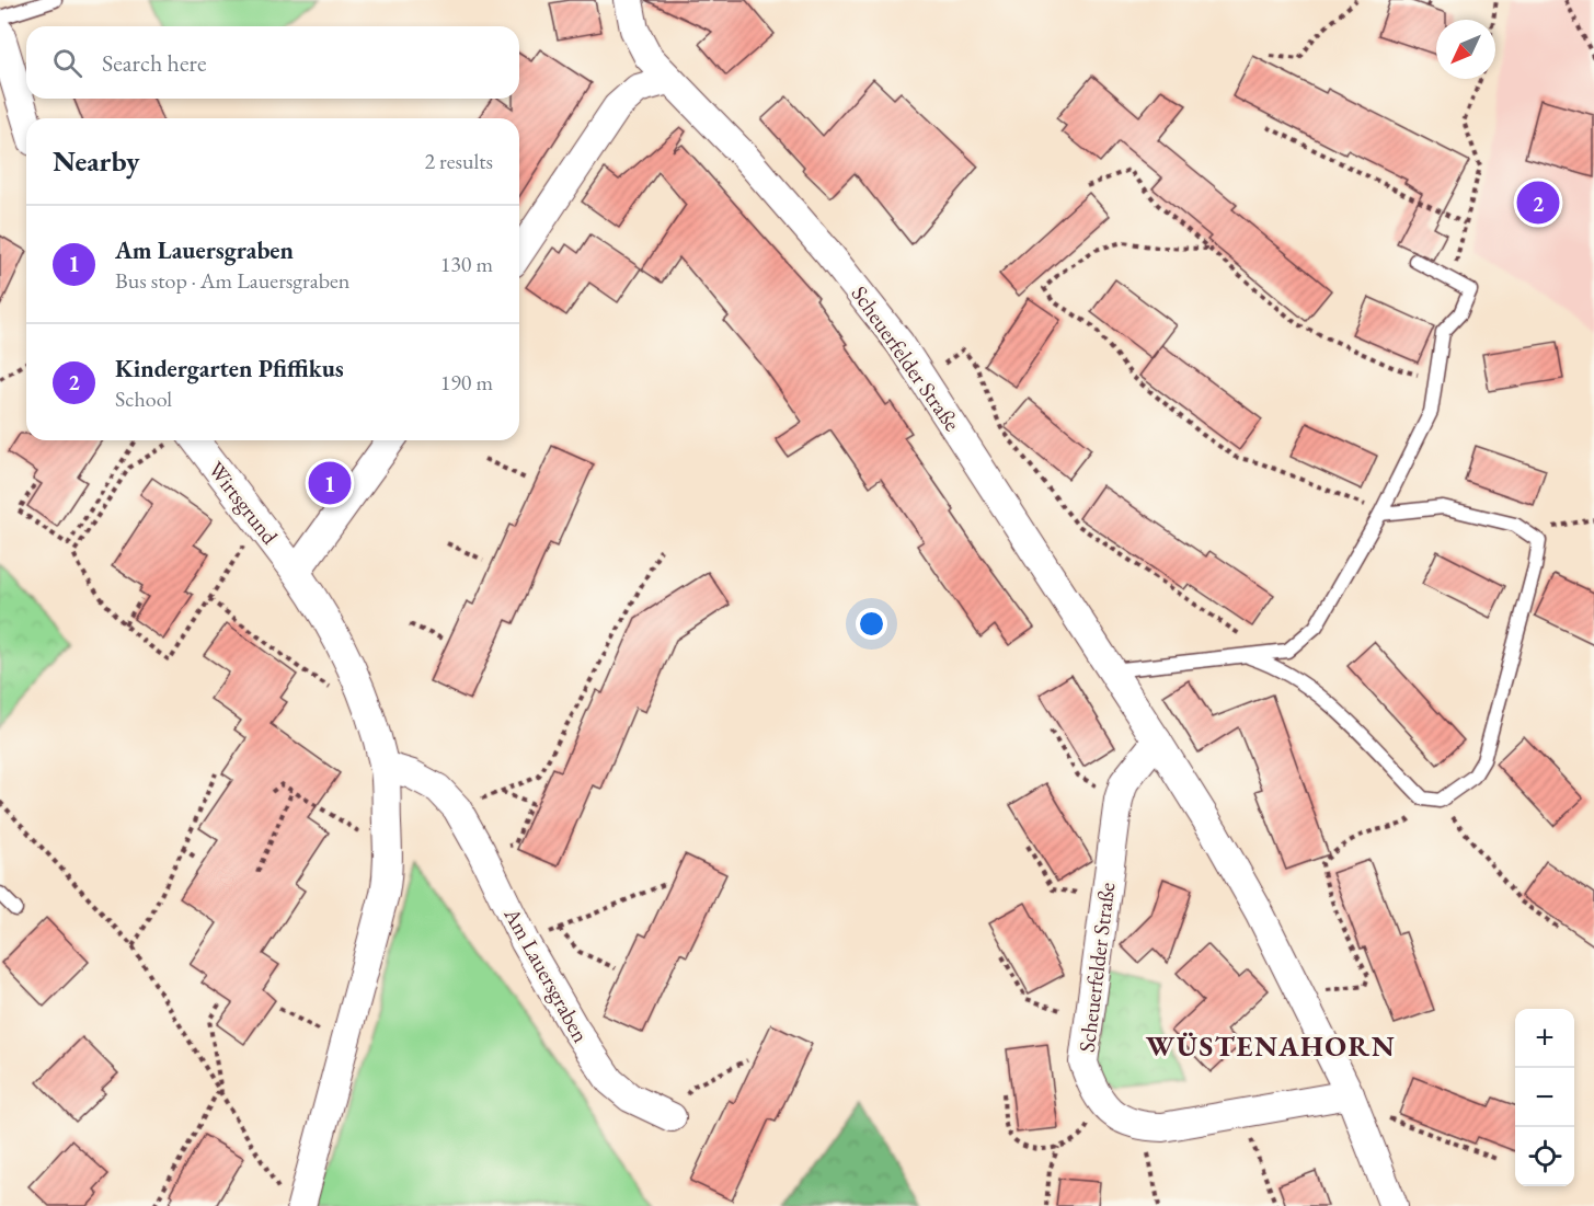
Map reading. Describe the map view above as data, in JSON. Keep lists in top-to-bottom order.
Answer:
{
  "streets": {
    "street": ["Scheuerfelder Straße", "Wirtsgrund", "Am Lauersgraben"]
  },
  "districts": ["WÜSTENAHORN"],
  "north": "bottom left",
  "page": {
    "search": "Search here",
    "heading": ["Nearby", "2 results"],
    "pins": ["2", "1"],
    "list": [
      {
        "mark": "1",
        "name": "Am Lauersgraben",
        "note": "Bus stop · Am Lauersgraben",
        "value": "130 m"
      },
      {
        "mark": "2",
        "name": "Kindergarten Pfiffikus",
        "note": "School",
        "value": "190 m"
      }
    ],
    "map_buttons": ["+", "−"]
  }
}
